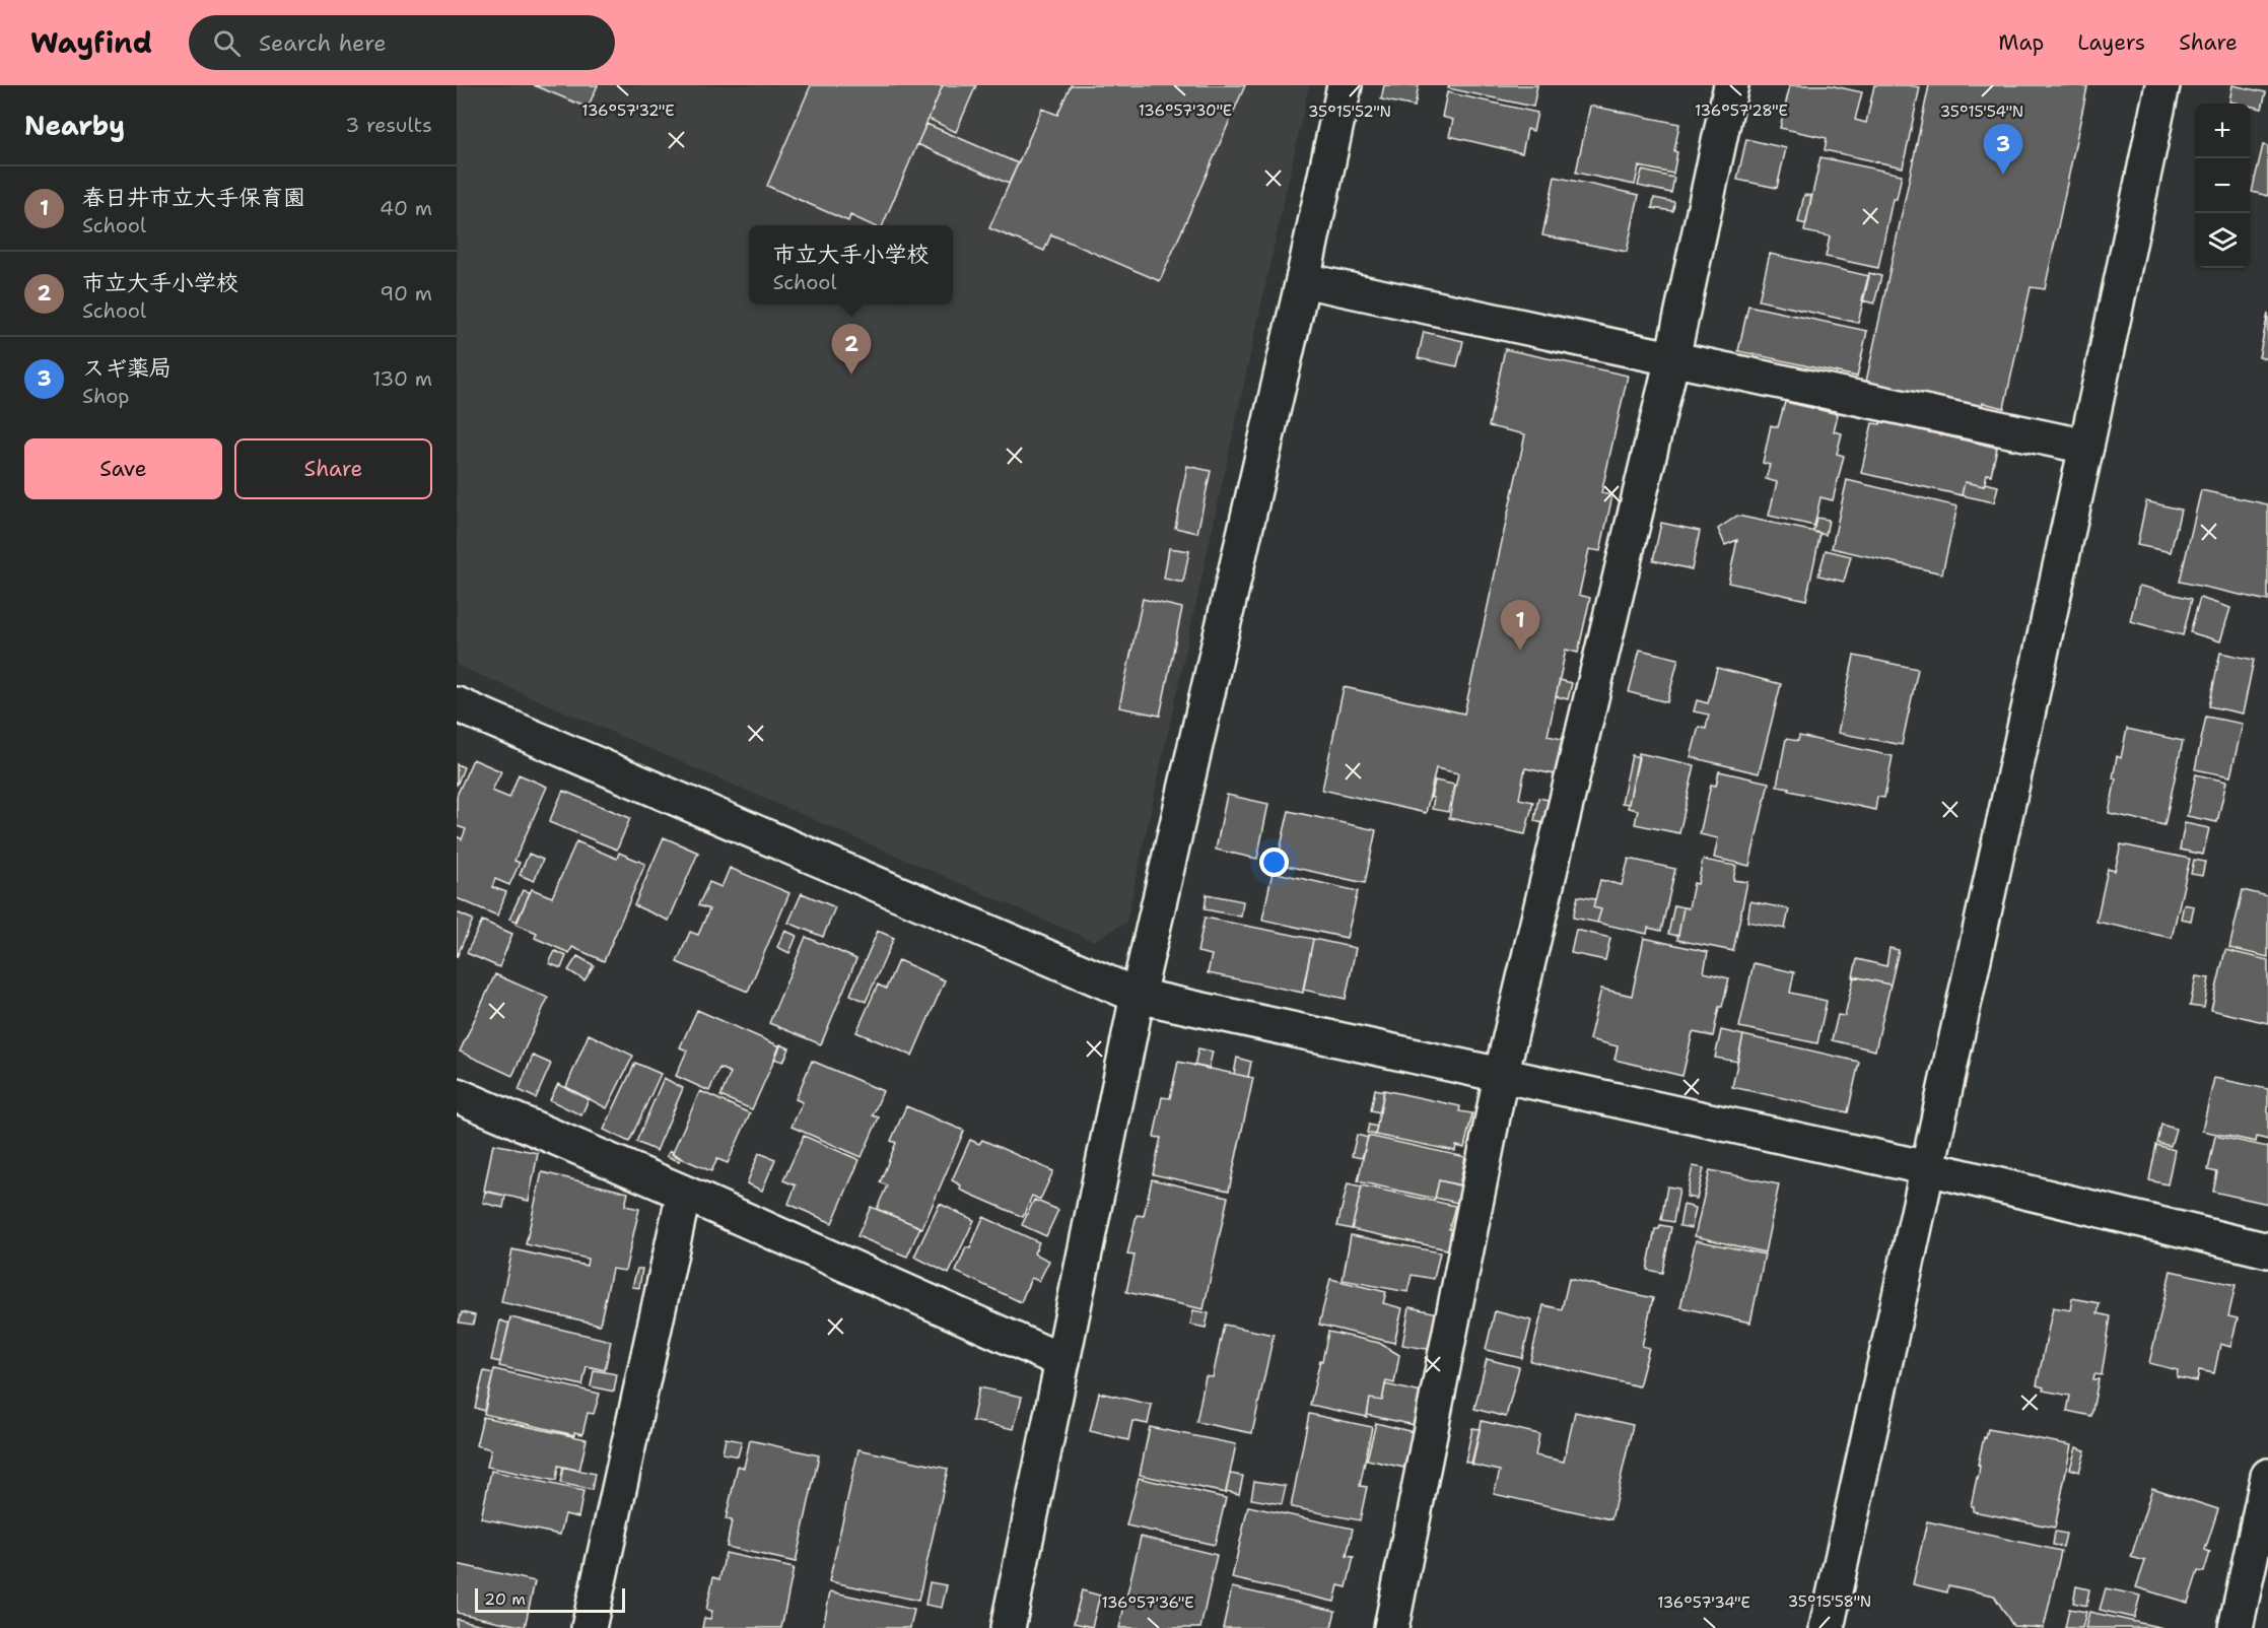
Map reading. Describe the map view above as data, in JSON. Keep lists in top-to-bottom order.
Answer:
{
  "scale_bar": "20 m",
  "page": {
    "header": "Wayfind",
    "search": "Search here",
    "nav": ["Map", "Layers", "Share"],
    "heading": ["Nearby", "3 results"],
    "map_buttons": ["+", "−"],
    "pins": ["3", "2", "1"],
    "list": [
      {
        "mark": "1",
        "name": "春日井市立大手保育園",
        "note": "School",
        "value": "40 m"
      },
      {
        "mark": "2",
        "name": "市立大手小学校",
        "note": "School",
        "value": "90 m"
      },
      {
        "mark": "3",
        "name": "スギ薬局",
        "note": "Shop",
        "value": "130 m"
      }
    ],
    "popup": ["市立大手小学校", "School"],
    "buttons": ["Save", "Share"],
    "scale": "20 m"
  },
  "coordinates": [
    "136°57'32\"E",
    "136°57'30\"E",
    "136°57'28\"E",
    "35°15'52\"N",
    "35°15'54\"N",
    "35°15'58\"N",
    "136°57'36\"E",
    "136°57'34\"E"
  ]
}
